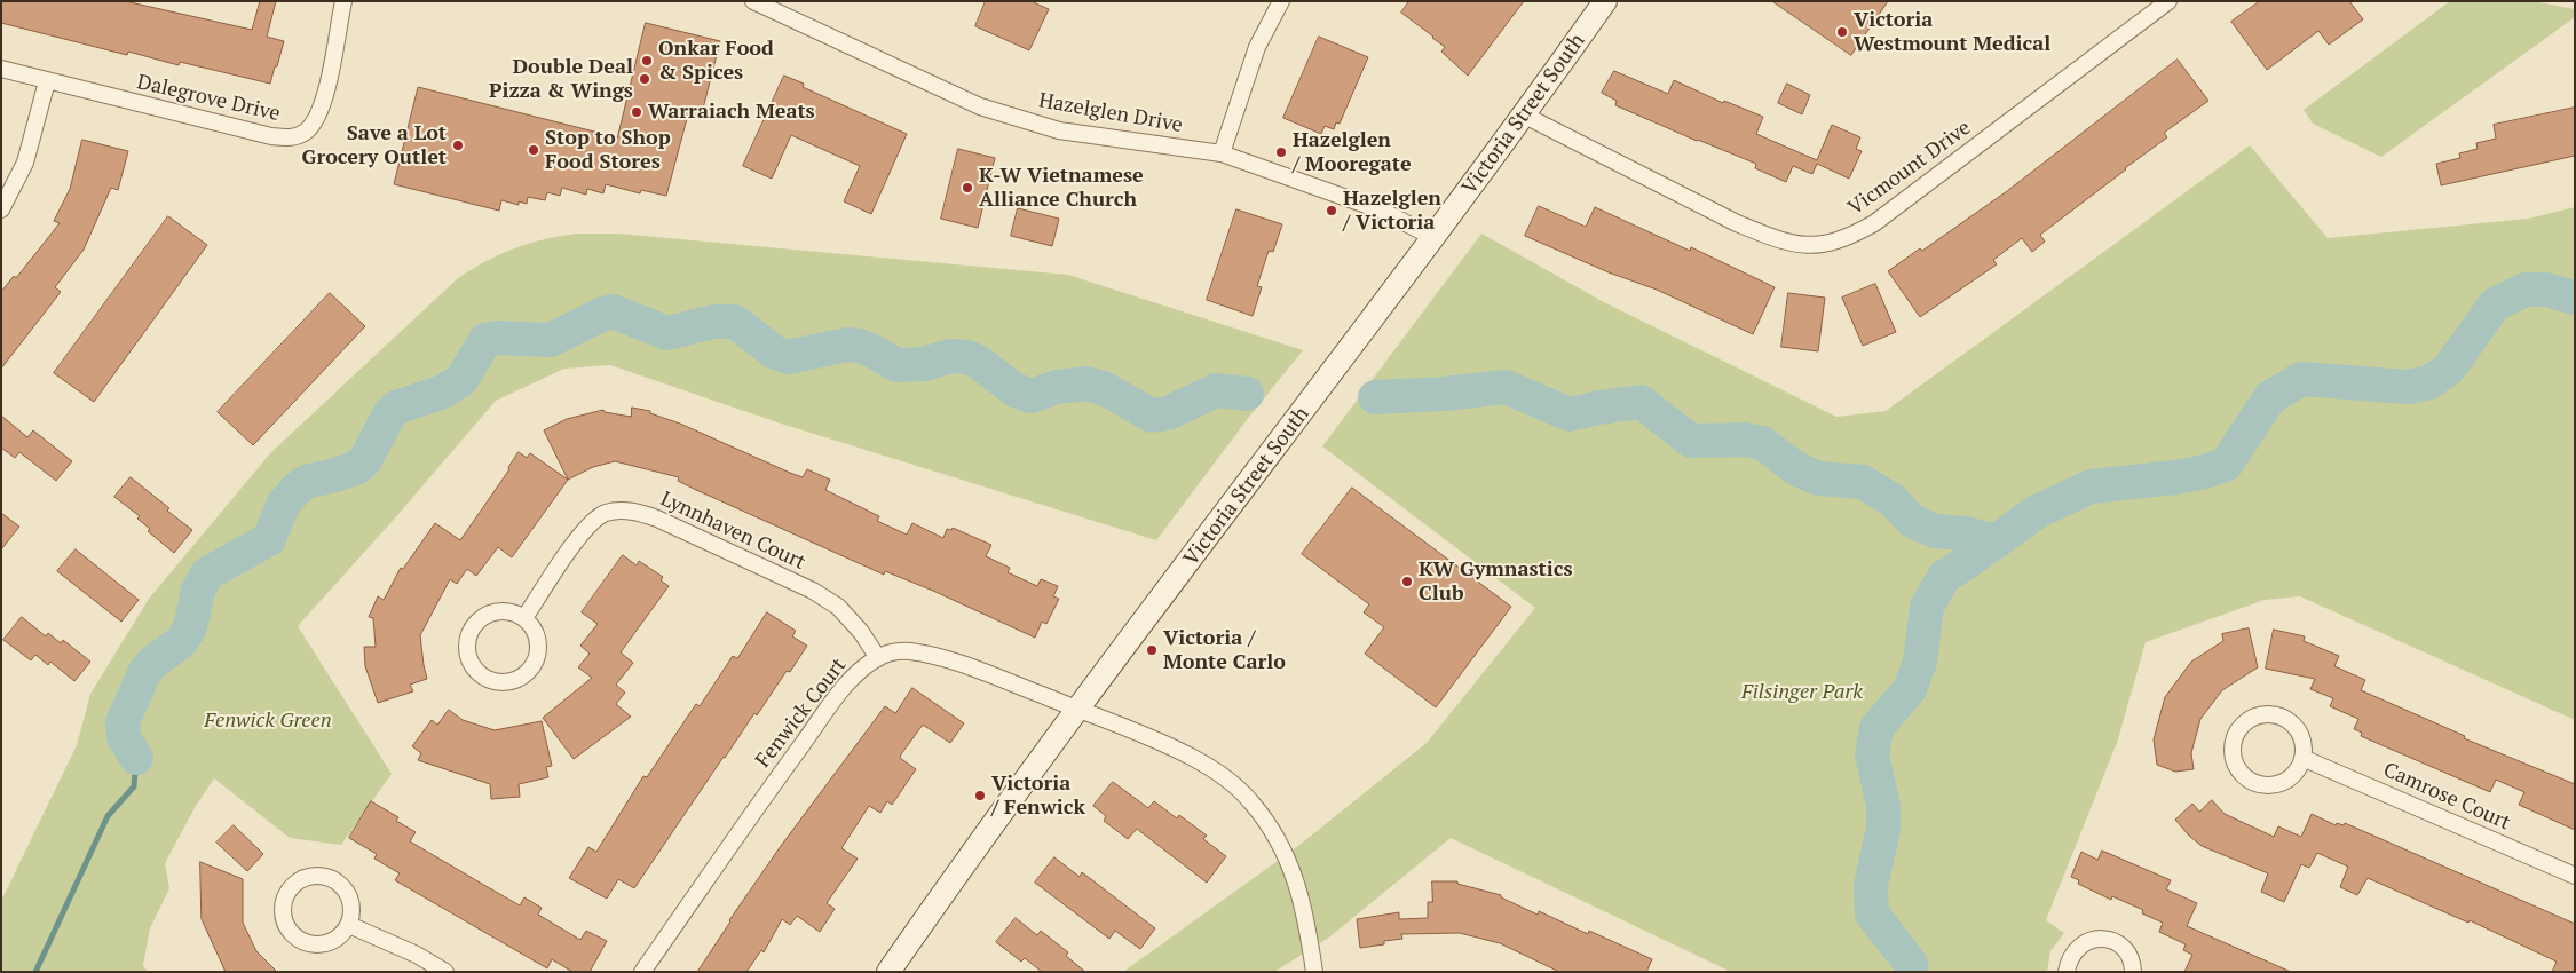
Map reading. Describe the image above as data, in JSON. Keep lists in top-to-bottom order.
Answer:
{
  "streets": {
    "main road": ["Victoria Street South"],
    "street": [
      "Dalegrove Drive",
      "Hazelglen Drive",
      "Vicmount Drive",
      "Lynnhaven Court",
      "Fenwick Court",
      "Camrose Court"
    ]
  },
  "crossings": [
    ["Hazelglen Drive", "Victoria Street South"],
    ["Victoria Street South", "Vicmount Drive"],
    ["Victoria Street South", "Fenwick Court"],
    ["Lynnhaven Court", "Fenwick Court"]
  ],
  "parks": ["Filsinger Park", "Fenwick Green"],
  "places": [
    "Victoria Westmount Medical",
    "Onkar Food & Spices",
    "Double Deal Pizza & Wings",
    "Warraiach Meats",
    "Save a Lot Grocery Outlet",
    "Stop to Shop Food Stores",
    "Hazelglen / Mooregate",
    "K-W Vietnamese Alliance Church",
    "Hazelglen / Victoria",
    "KW Gymnastics Club",
    "Victoria / Monte Carlo",
    "Victoria / Fenwick"
  ]
}
